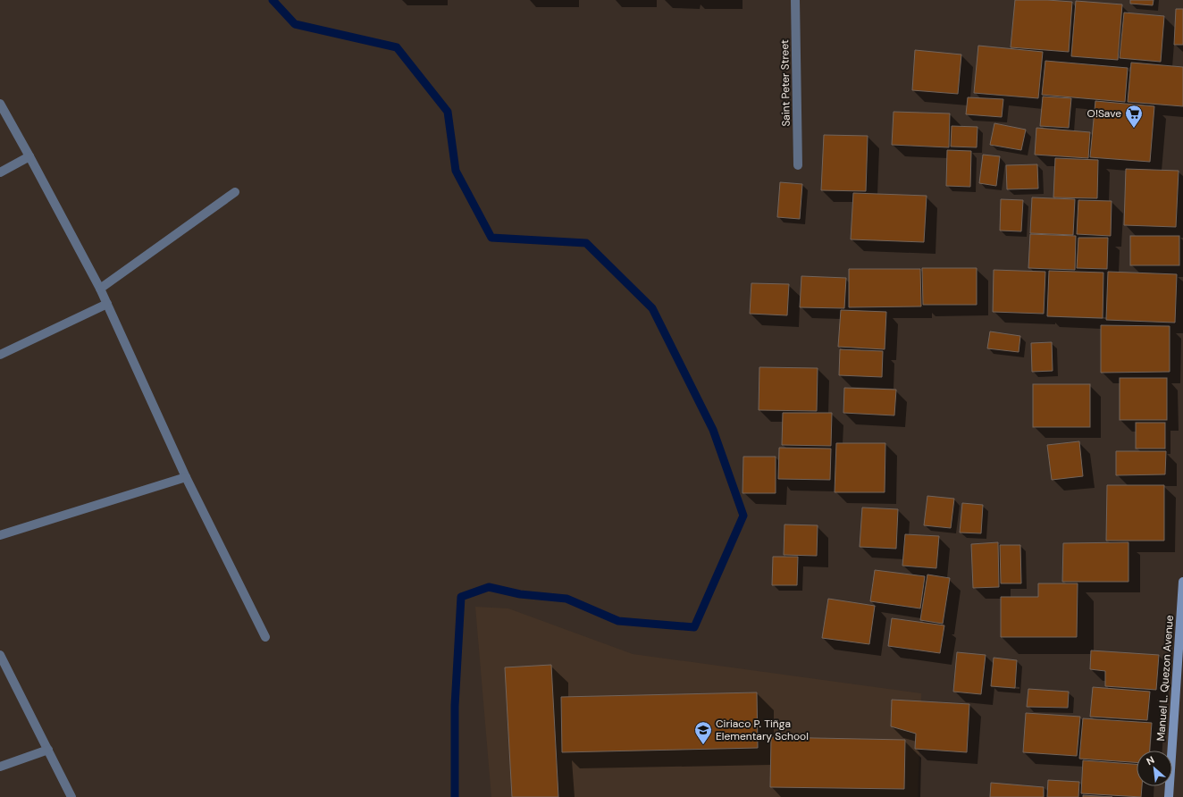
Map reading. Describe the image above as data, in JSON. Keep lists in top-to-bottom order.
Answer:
{
  "streets": {
    "main road": ["Manuel L. Quezon Avenue"],
    "street": ["Saint Peter Street"]
  },
  "places": {
    "supermarket": ["O!Save"],
    "school or university": ["Ciriaco P. Tiñga Elementary School"]
  },
  "north": "top left"
}
